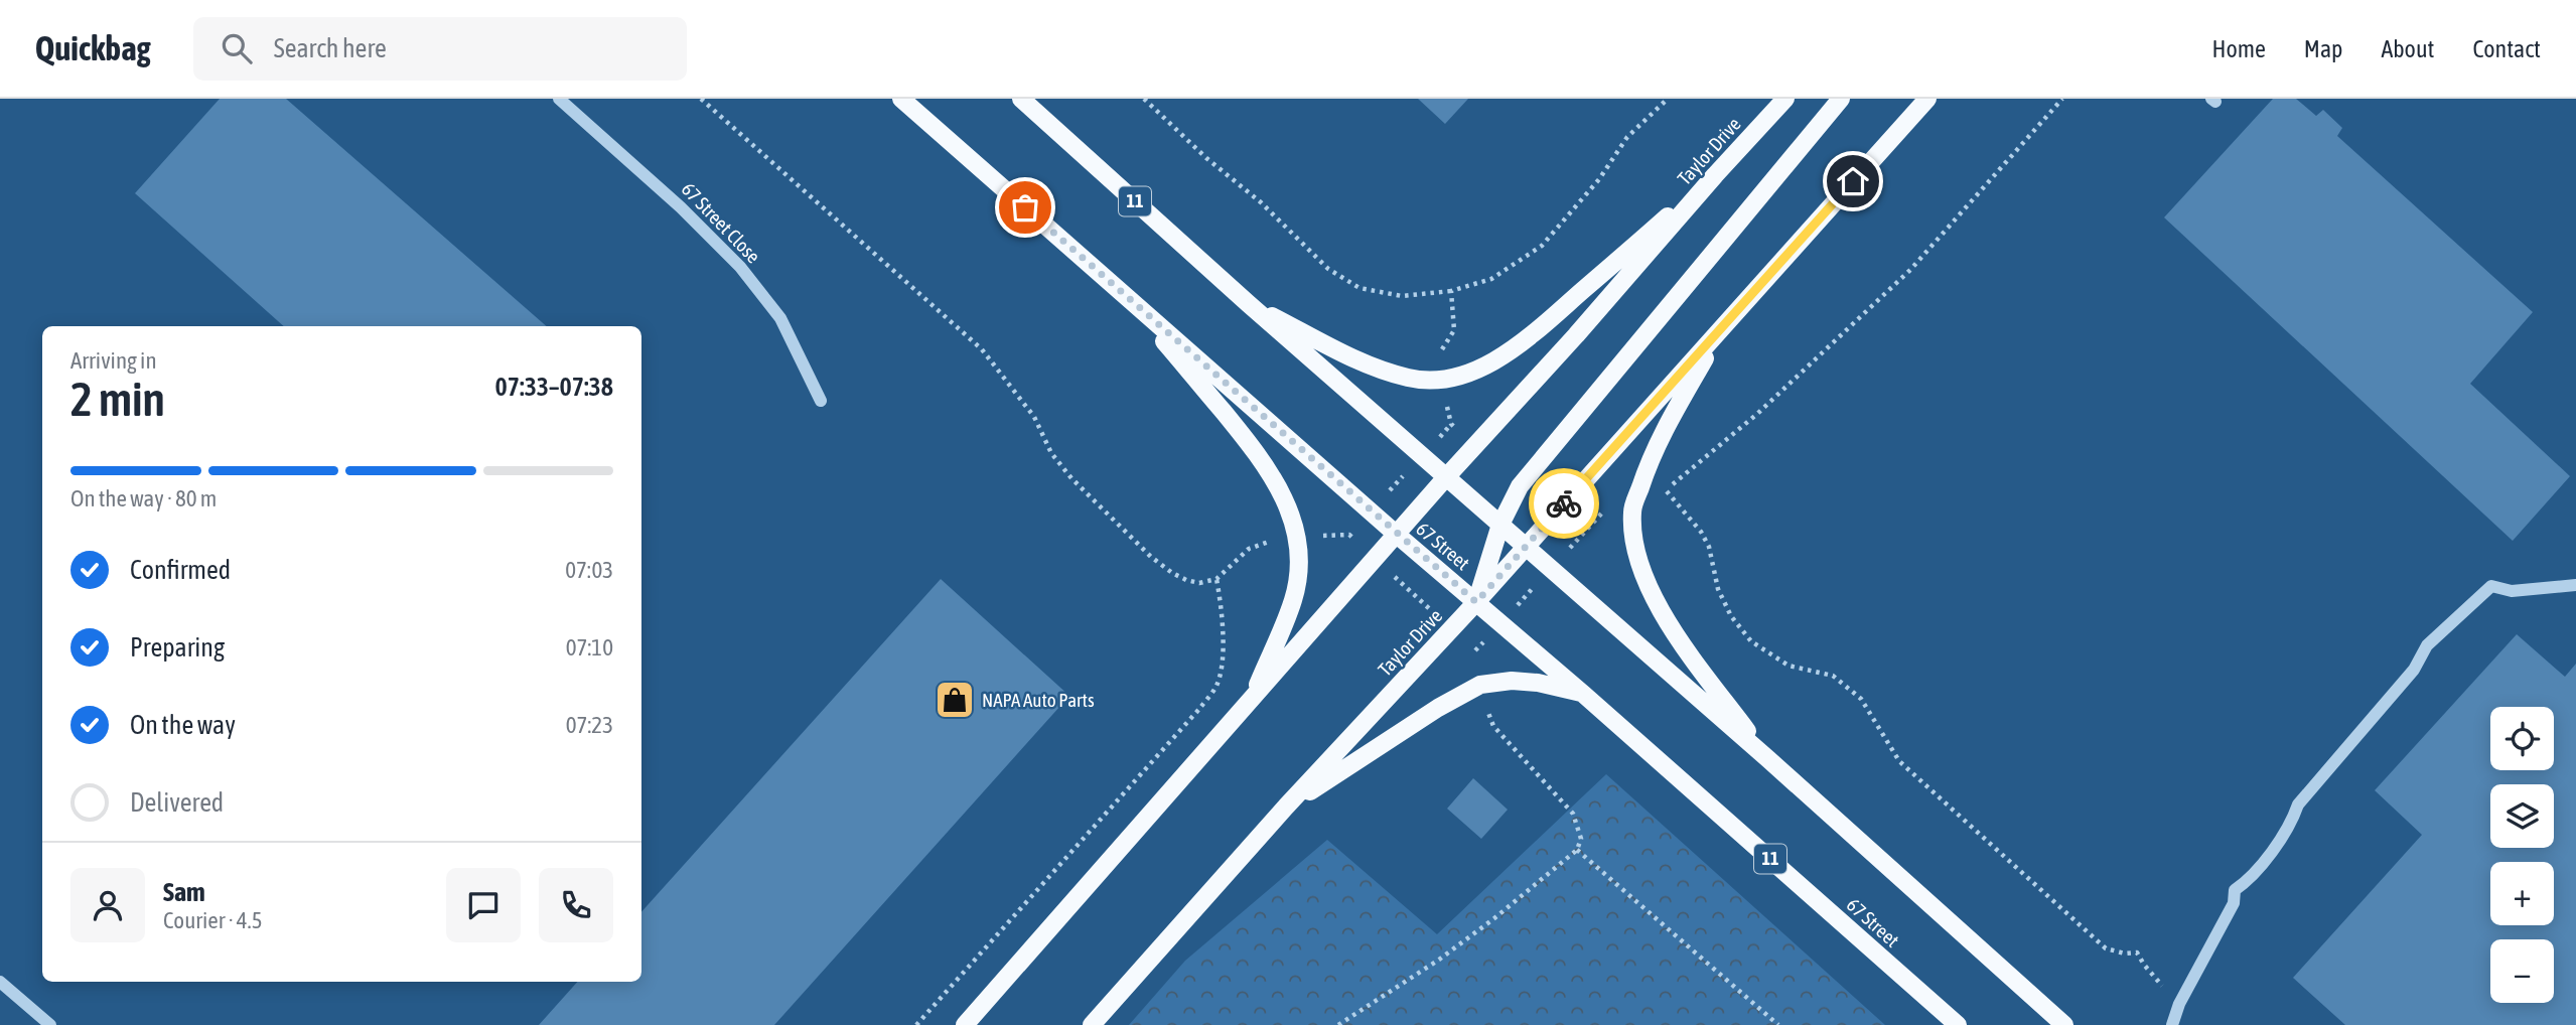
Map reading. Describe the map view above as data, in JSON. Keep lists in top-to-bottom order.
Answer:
{
  "streets": {
    "main road": ["Taylor Drive", "11", "67 Street"],
    "street": ["67 Street Close"]
  },
  "crossings": [
    ["Taylor Drive", "11"],
    ["Taylor Drive", "67 Street"]
  ],
  "places": {
    "shop": ["NAPA Auto Parts"]
  },
  "page": {
    "header": "Quickbag",
    "search": "Search here",
    "nav": [
      "Home",
      "Map",
      "About",
      "Contact"
    ],
    "heading": ["2 min", "Arriving in", "07:33–07:38"],
    "panel": ["Sam", "Courier · 4.5"],
    "bar": "On the way · 80 m",
    "list": [
      ["Confirmed", "07:03"],
      ["Preparing", "07:10"],
      ["On the way", "07:23"],
      "Delivered"
    ],
    "map_buttons": ["+", "−"]
  }
}
